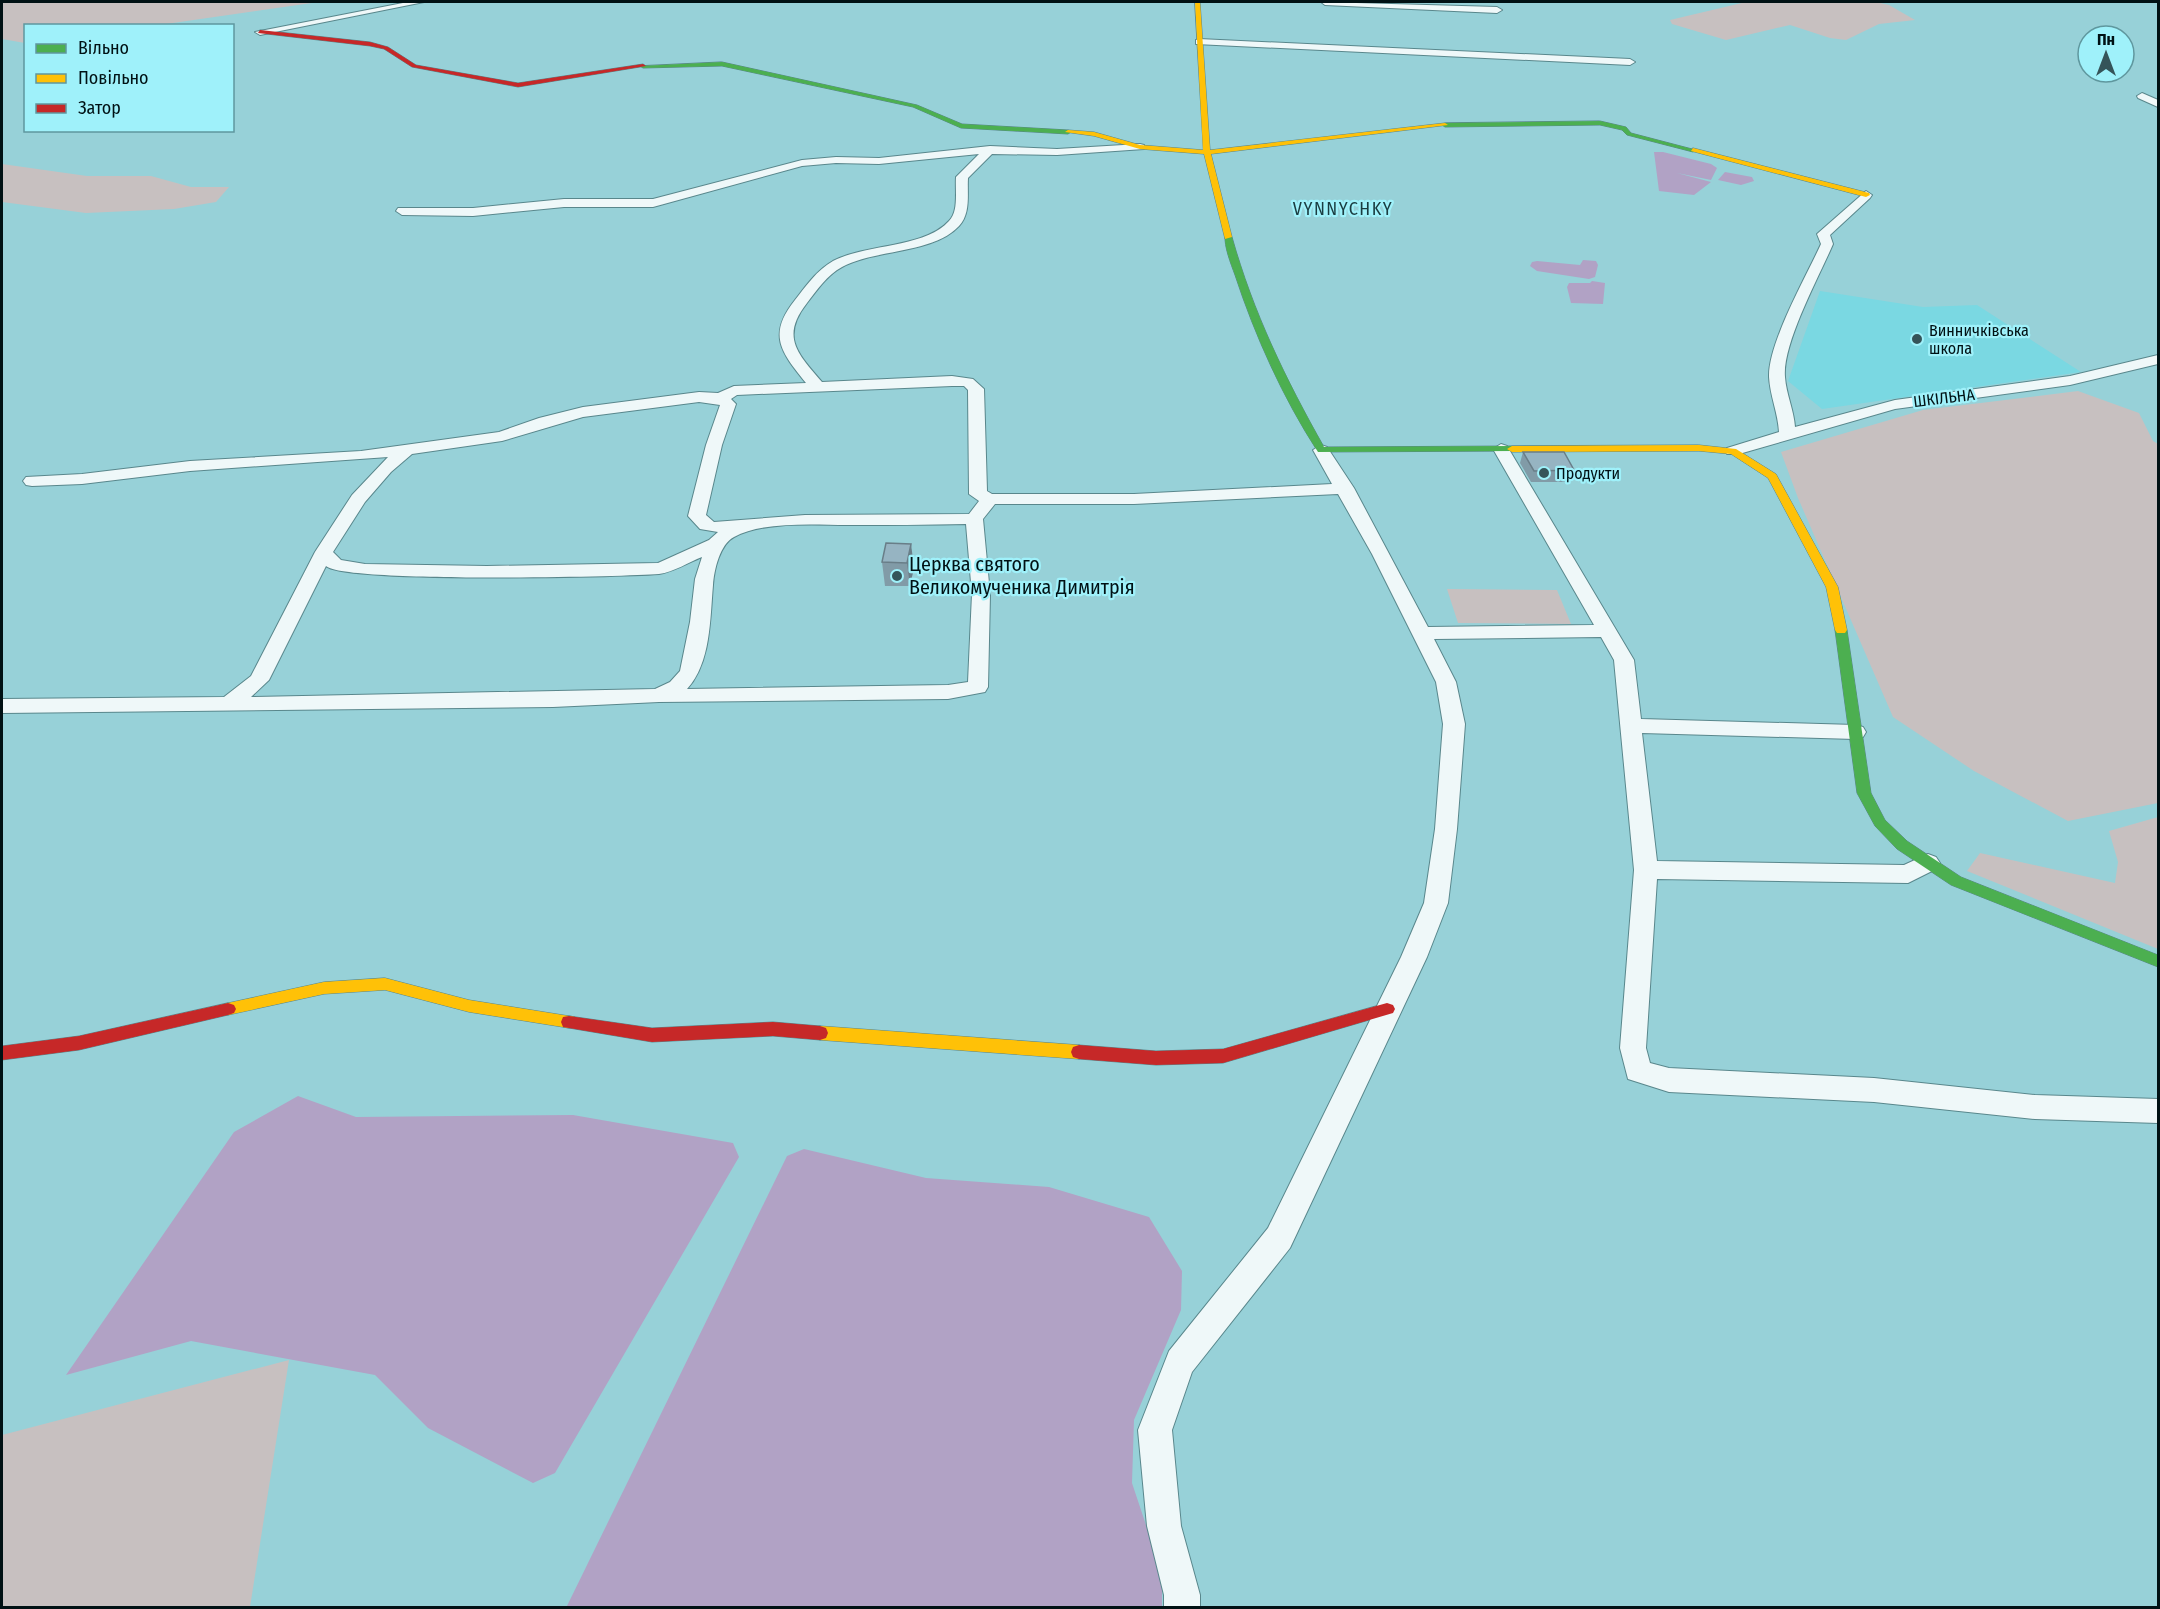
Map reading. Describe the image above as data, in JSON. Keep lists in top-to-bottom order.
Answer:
{
  "streets": {
    "street": ["ШКІЛЬНА"]
  },
  "districts": ["VYNNYCHKY"],
  "places": ["Винничківська школа", "Продукти", "Церква святого Великомученика Димитрія"],
  "legend": ["Вільно", "Повільно", "Затор"],
  "north": "top"
}
